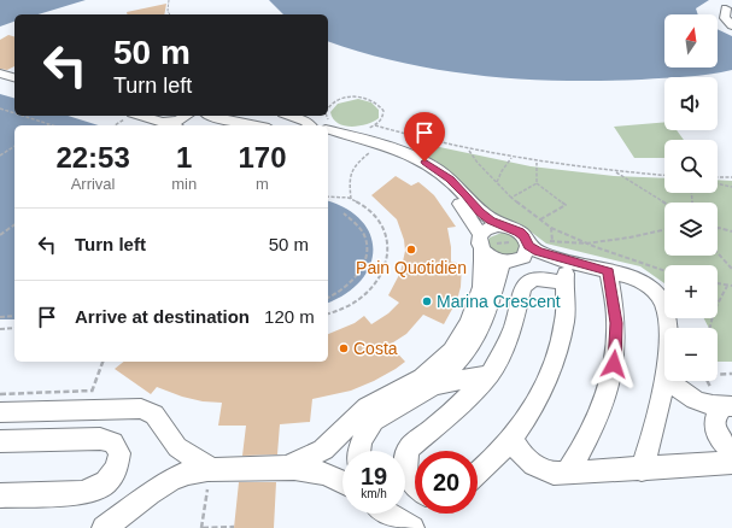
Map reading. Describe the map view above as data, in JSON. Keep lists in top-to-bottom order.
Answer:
{
  "places": ["Pain Quotidien", "Marina Crescent", "Costa"],
  "north": "top",
  "page": {
    "map_buttons": ["+", "−"],
    "turn": ["50 m", "Turn left"],
    "eta": [
      "22:53",
      "Arrival",
      "1",
      "min",
      "170",
      "m"
    ],
    "list": [
      {
        "name": "Turn left",
        "value": "50 m"
      },
      {
        "name": "Arrive at destination",
        "value": "120 m"
      }
    ],
    "speed": "19 km/h",
    "limit": "20"
  }
}
